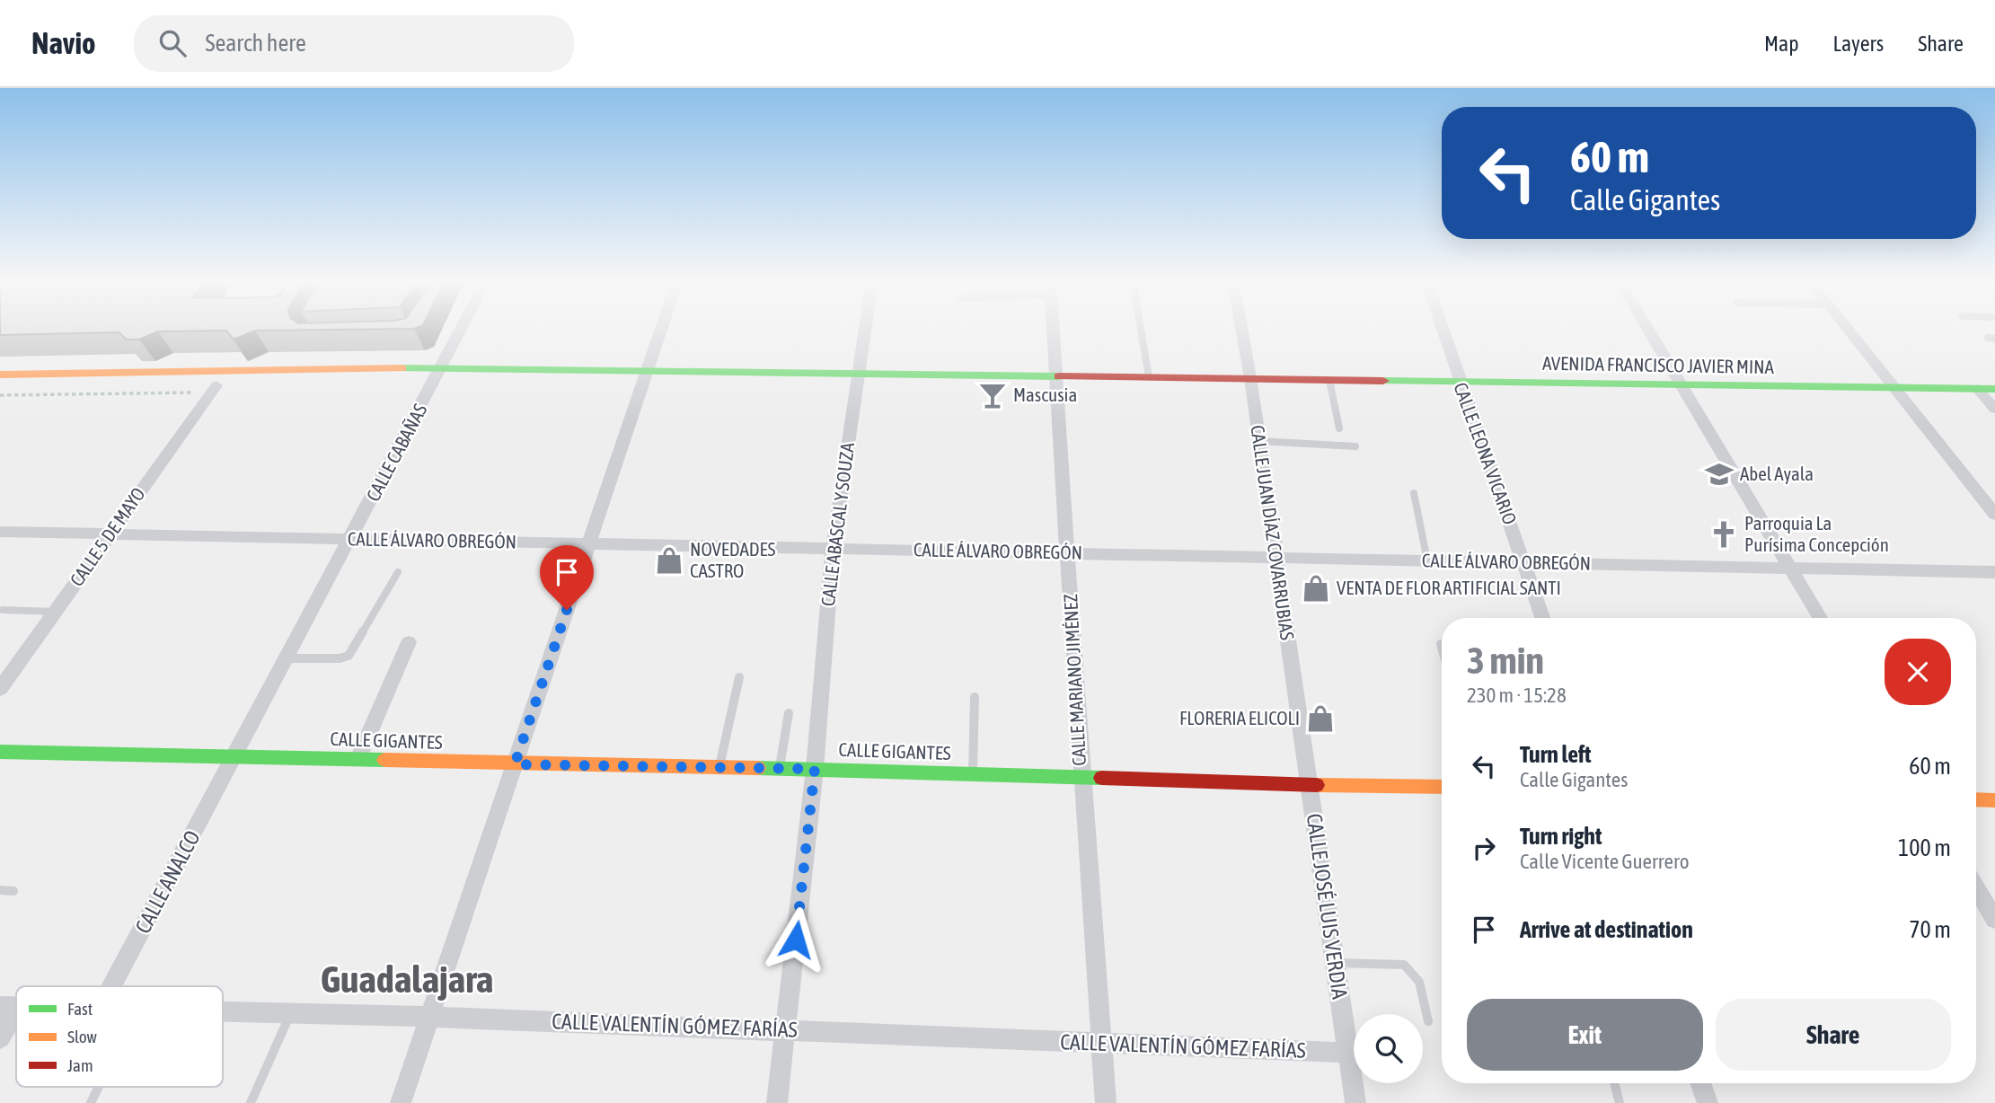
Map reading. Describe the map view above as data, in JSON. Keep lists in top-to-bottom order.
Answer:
{
  "streets": {
    "main road": ["AVENIDA FRANCISCO JAVIER MINA", "CALLE GIGANTES"],
    "street": [
      "CALLE CABAÑAS",
      "CALLE LEONA VICARIO",
      "CALLE ABASCAL Y SOUZA",
      "CALLE JUAN DÍAZ COVARRUBIAS",
      "CALLE 5 DE MAYO",
      "CALLE ÁLVARO OBREGÓN",
      "CALLE MARIANO JIMÉNEZ",
      "CALLE ANALCO",
      "CALLE JOSÉ LUIS VERDIA",
      "CALLE VALENTÍN GÓMEZ FARÍAS"
    ]
  },
  "crossings": [
    ["AVENIDA FRANCISCO JAVIER MINA", "CALLE CABAÑAS"],
    ["AVENIDA FRANCISCO JAVIER MINA", "CALLE LEONA VICARIO"],
    ["AVENIDA FRANCISCO JAVIER MINA", "CALLE ABASCAL Y SOUZA"],
    ["AVENIDA FRANCISCO JAVIER MINA", "CALLE JUAN DÍAZ COVARRUBIAS"],
    ["AVENIDA FRANCISCO JAVIER MINA", "CALLE MARIANO JIMÉNEZ"],
    ["CALLE CABAÑAS", "CALLE ÁLVARO OBREGÓN"],
    ["CALLE CABAÑAS", "CALLE GIGANTES"],
    ["CALLE CABAÑAS", "CALLE ANALCO"],
    ["CALLE LEONA VICARIO", "CALLE ÁLVARO OBREGÓN"],
    ["CALLE ABASCAL Y SOUZA", "CALLE ÁLVARO OBREGÓN"],
    ["CALLE ABASCAL Y SOUZA", "CALLE GIGANTES"],
    ["CALLE ABASCAL Y SOUZA", "CALLE VALENTÍN GÓMEZ FARÍAS"],
    ["CALLE JUAN DÍAZ COVARRUBIAS", "CALLE ÁLVARO OBREGÓN"],
    ["CALLE JUAN DÍAZ COVARRUBIAS", "CALLE GIGANTES"],
    ["CALLE JUAN DÍAZ COVARRUBIAS", "CALLE JOSÉ LUIS VERDIA"],
    ["CALLE 5 DE MAYO", "CALLE ÁLVARO OBREGÓN"],
    ["CALLE ÁLVARO OBREGÓN", "CALLE MARIANO JIMÉNEZ"],
    ["CALLE MARIANO JIMÉNEZ", "CALLE GIGANTES"],
    ["CALLE MARIANO JIMÉNEZ", "CALLE VALENTÍN GÓMEZ FARÍAS"],
    ["CALLE GIGANTES", "CALLE ANALCO"],
    ["CALLE GIGANTES", "CALLE JOSÉ LUIS VERDIA"],
    ["CALLE JOSÉ LUIS VERDIA", "CALLE VALENTÍN GÓMEZ FARÍAS"]
  ],
  "districts": ["Guadalajara"],
  "places": {
    "bar": ["Mascusia"],
    "school or university": ["Abel Ayala"],
    "church": ["Parroquia La Purísima Concepción"],
    "shop": ["NOVEDADES CASTRO", "VENTA DE FLOR ARTIFICIAL SANTI", "FLORERIA ELICOLI"]
  },
  "legend": ["Fast", "Slow", "Jam"],
  "page": {
    "header": "Navio",
    "search": "Search here",
    "nav": ["Map", "Layers", "Share"],
    "turn": ["60 m", "Calle Gigantes"],
    "heading": ["3 min", "230 m · 15:28"],
    "list": [
      {
        "name": "Turn left",
        "note": "Calle Gigantes",
        "value": "60 m"
      },
      {
        "name": "Turn right",
        "note": "Calle Vicente Guerrero",
        "value": "100 m"
      },
      {
        "name": "Arrive at destination",
        "value": "70 m"
      }
    ],
    "buttons": ["Exit", "Share"]
  }
}
